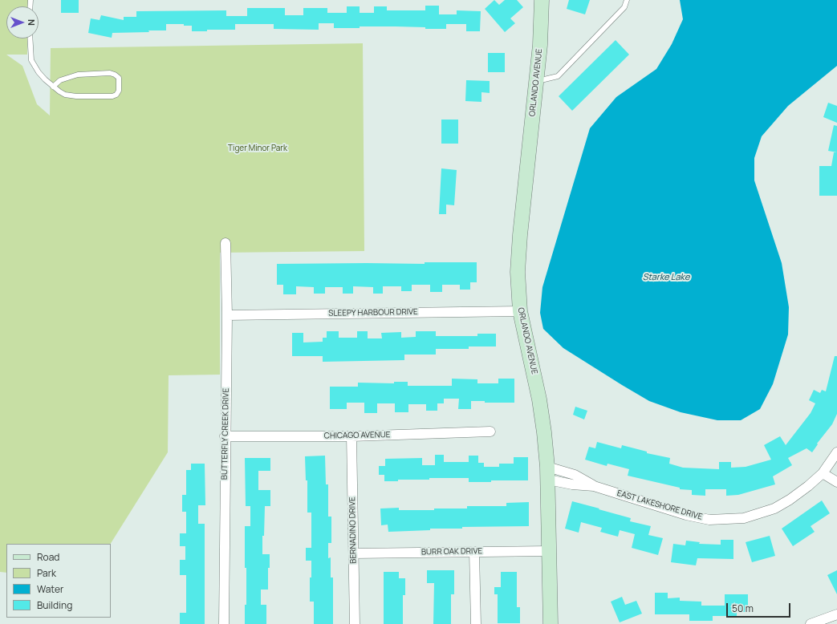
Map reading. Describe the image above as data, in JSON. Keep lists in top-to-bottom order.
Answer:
{
  "streets": {
    "street": [
      "ORLANDO AVENUE",
      "SLEEPY HARBOUR DRIVE",
      "BUTTERFLY CREEK DRIVE",
      "CHICAGO AVENUE",
      "EAST LAKESHORE DRIVE",
      "BERNADINO DRIVE",
      "BURR OAK DRIVE"
    ]
  },
  "crossings": [
    ["ORLANDO AVENUE", "SLEEPY HARBOUR DRIVE"],
    ["ORLANDO AVENUE", "EAST LAKESHORE DRIVE"],
    ["ORLANDO AVENUE", "BURR OAK DRIVE"],
    ["SLEEPY HARBOUR DRIVE", "BUTTERFLY CREEK DRIVE"],
    ["BUTTERFLY CREEK DRIVE", "CHICAGO AVENUE"],
    ["CHICAGO AVENUE", "BERNADINO DRIVE"],
    ["BERNADINO DRIVE", "BURR OAK DRIVE"]
  ],
  "water": ["Starke Lake"],
  "parks": ["Tiger Minor Park"],
  "legend": [
    "Road",
    "Park",
    "Water",
    "Building"
  ],
  "scale_bar": "50 m",
  "north": "right"
}
